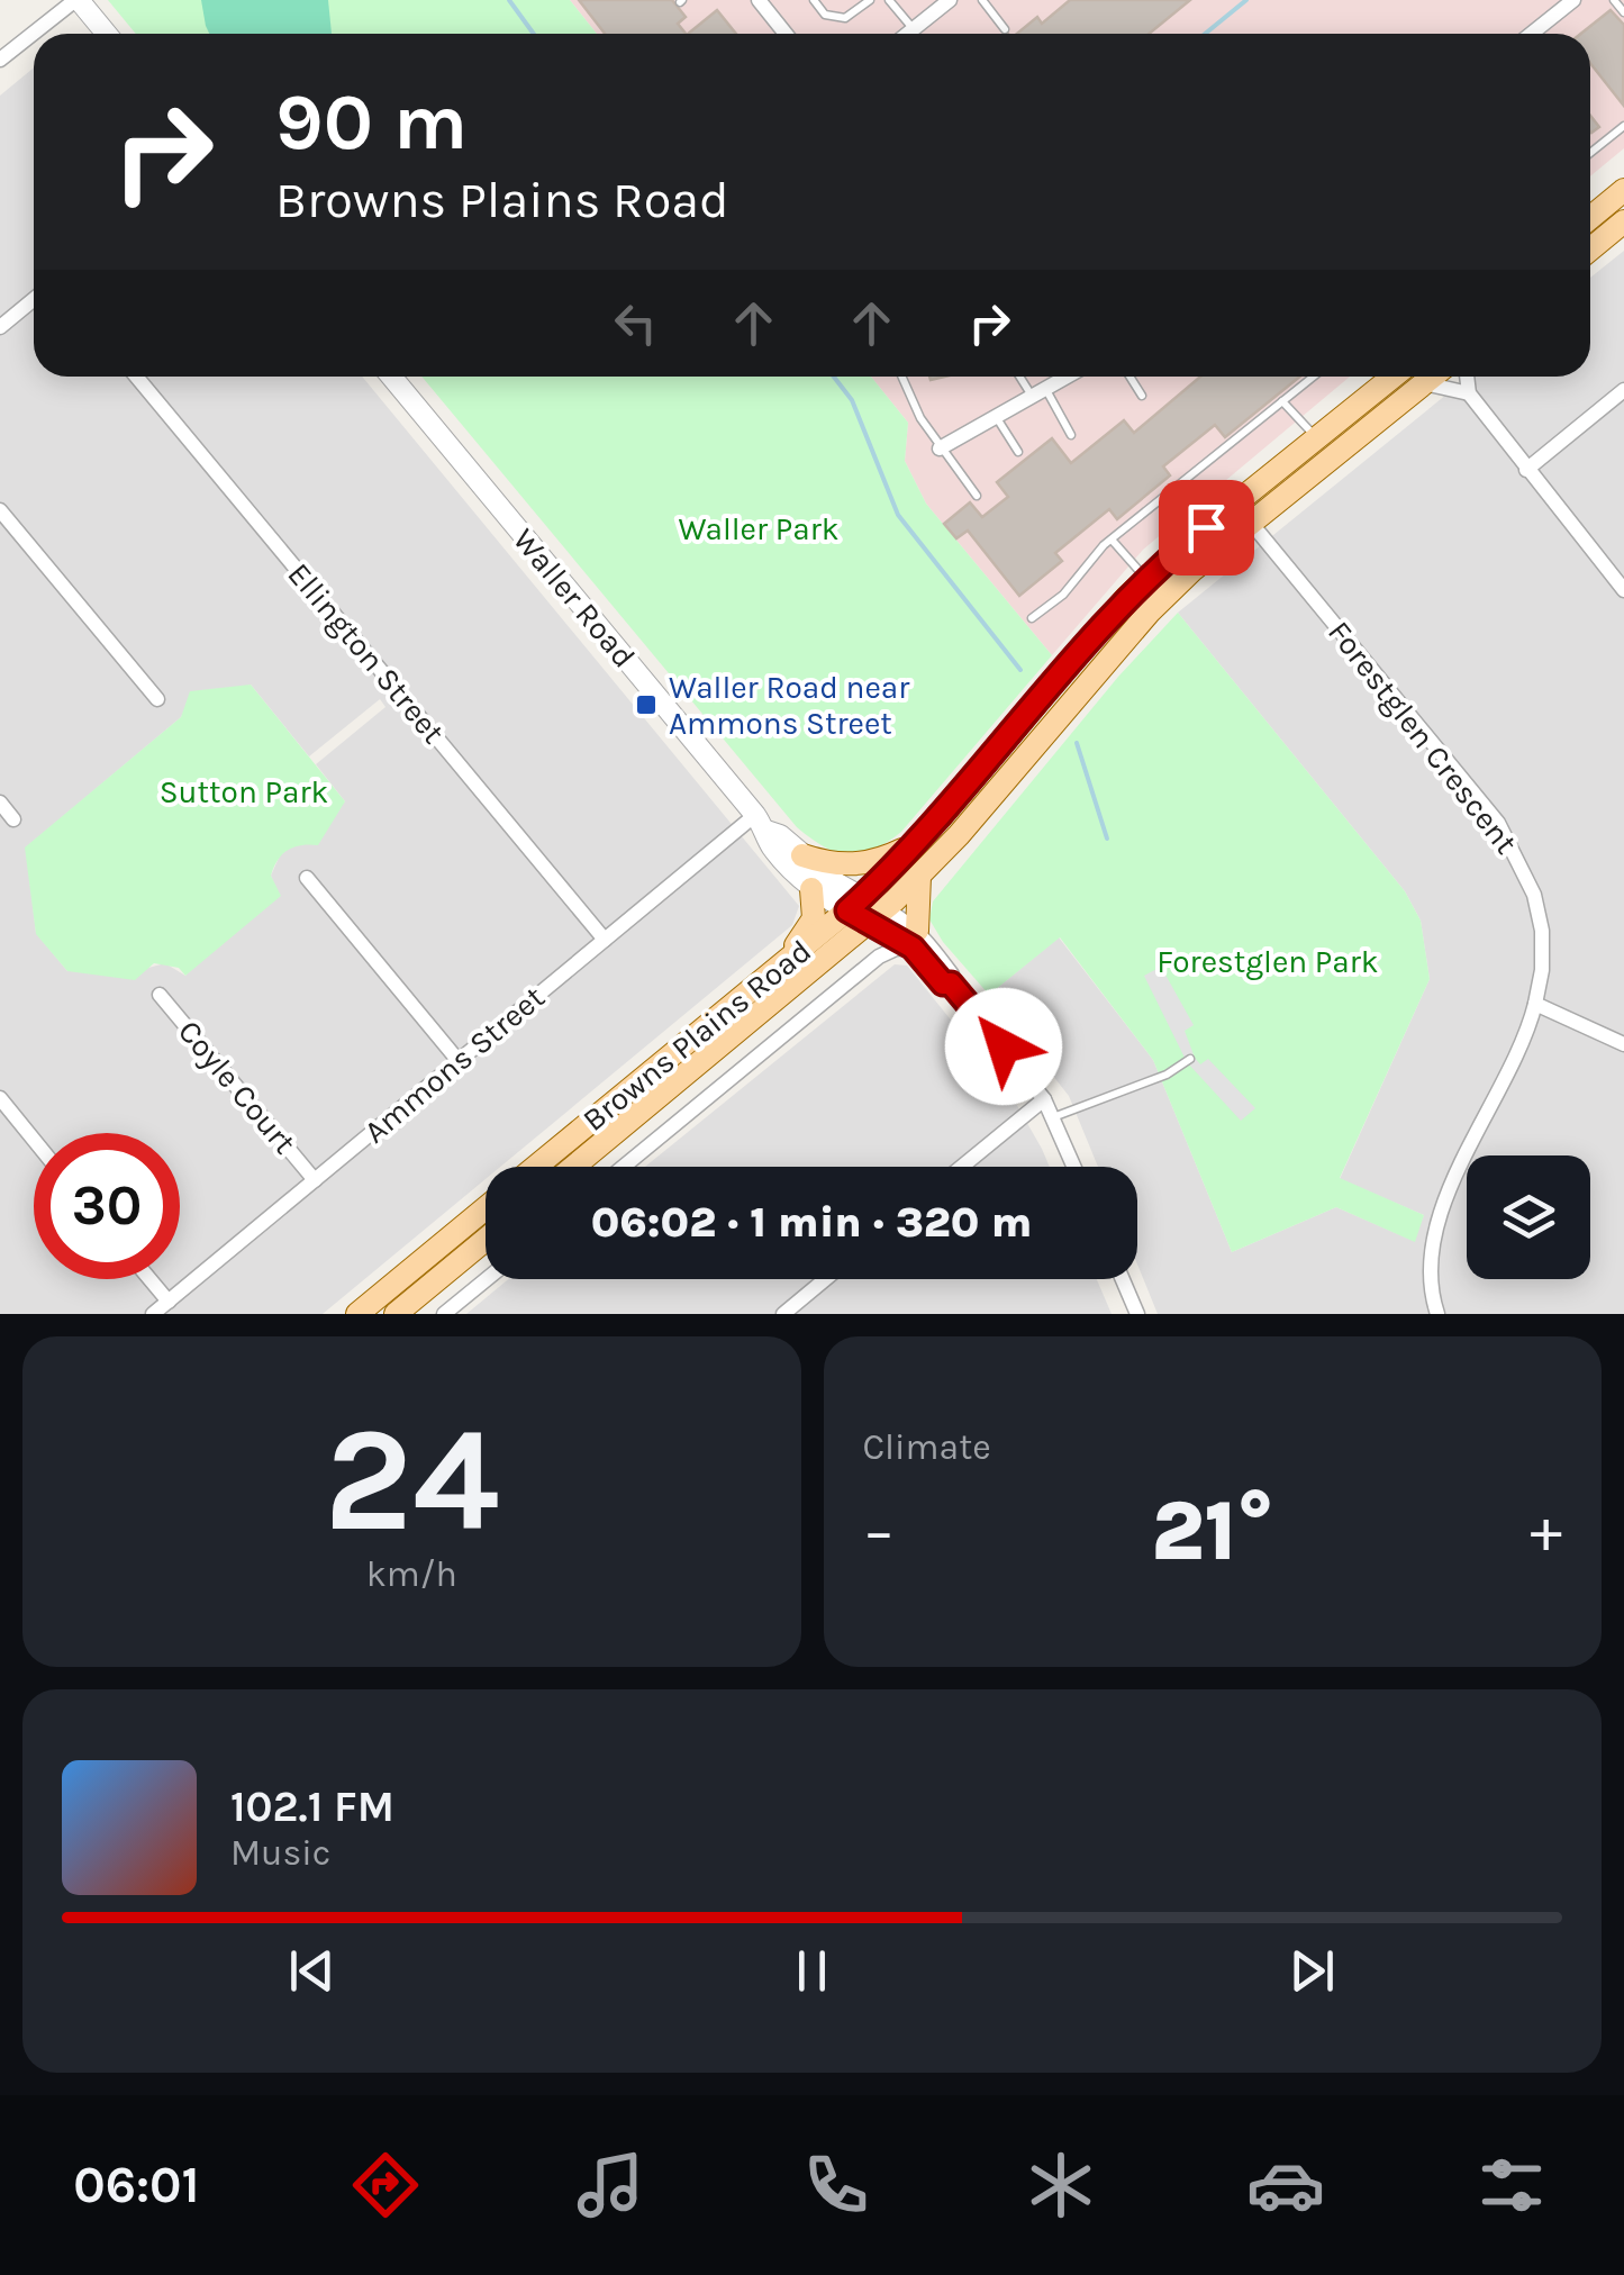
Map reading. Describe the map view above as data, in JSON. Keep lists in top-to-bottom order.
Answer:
{
  "streets": {
    "main road": ["Browns Plains Road"],
    "street": [
      "Waller Road",
      "Ellington Street",
      "Forestglen Crescent",
      "Ammons Street",
      "Coyle Court"
    ]
  },
  "crossings": [
    ["Waller Road", "Browns Plains Road"],
    ["Waller Road", "Ammons Street"],
    ["Ellington Street", "Ammons Street"],
    ["Forestglen Crescent", "Browns Plains Road"],
    ["Ammons Street", "Coyle Court"]
  ],
  "parks": ["Waller Park", "Sutton Park", "Forestglen Park"],
  "places": {
    "transit": ["Waller Road near Ammons Street"]
  },
  "page": {
    "turn": ["90 m", "Browns Plains Road"],
    "limit": "30",
    "trip": "06:02 · 1 min · 320 m",
    "tile": [
      ["24", "km/h"],
      "Climate"
    ],
    "heat": ["−", "21°", "+"],
    "song": ["102.1 FM", "Music"],
    "tabs": "06:01"
  }
}
